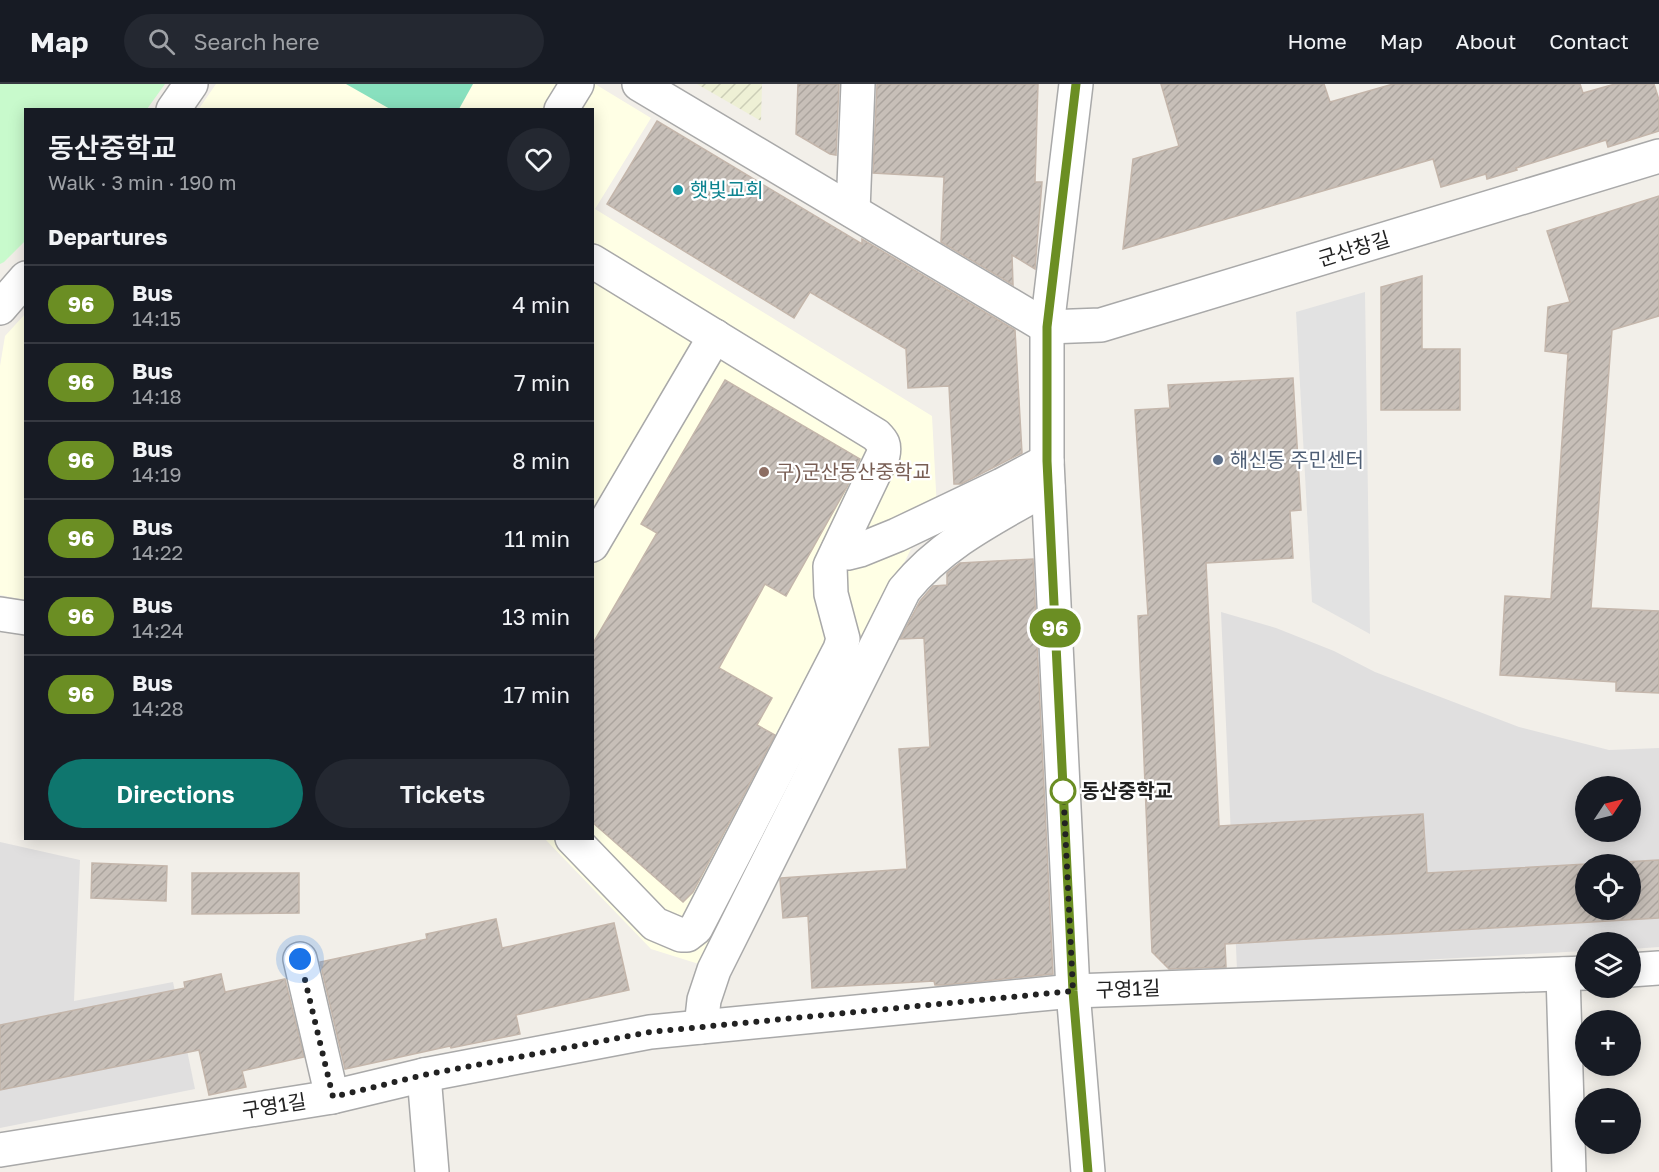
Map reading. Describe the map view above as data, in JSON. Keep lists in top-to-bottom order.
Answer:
{
  "streets": {
    "street": ["군산창길", "구영1길"]
  },
  "places": [
    "햇빛교회",
    "해신동 주민센터",
    "구)군산동산중학교",
    "동산중학교"
  ],
  "lines": ["bus line 96"],
  "north": "top right",
  "page": {
    "header": "Map",
    "search": "Search here",
    "nav": [
      "Home",
      "Map",
      "About",
      "Contact"
    ],
    "on_map": "96",
    "heading": [
      ["동산중학교", "Walk · 3 min · 190 m"],
      "Departures"
    ],
    "list": [
      {
        "mark": "96",
        "name": "Bus",
        "note": "14:15",
        "value": "4 min"
      },
      {
        "mark": "96",
        "name": "Bus",
        "note": "14:18",
        "value": "7 min"
      },
      {
        "mark": "96",
        "name": "Bus",
        "note": "14:19",
        "value": "8 min"
      },
      {
        "mark": "96",
        "name": "Bus",
        "note": "14:22",
        "value": "11 min"
      },
      {
        "mark": "96",
        "name": "Bus",
        "note": "14:24",
        "value": "13 min"
      },
      {
        "mark": "96",
        "name": "Bus",
        "note": "14:28",
        "value": "17 min"
      }
    ],
    "buttons": ["Directions", "Tickets"],
    "map_buttons": ["+", "−"]
  }
}
